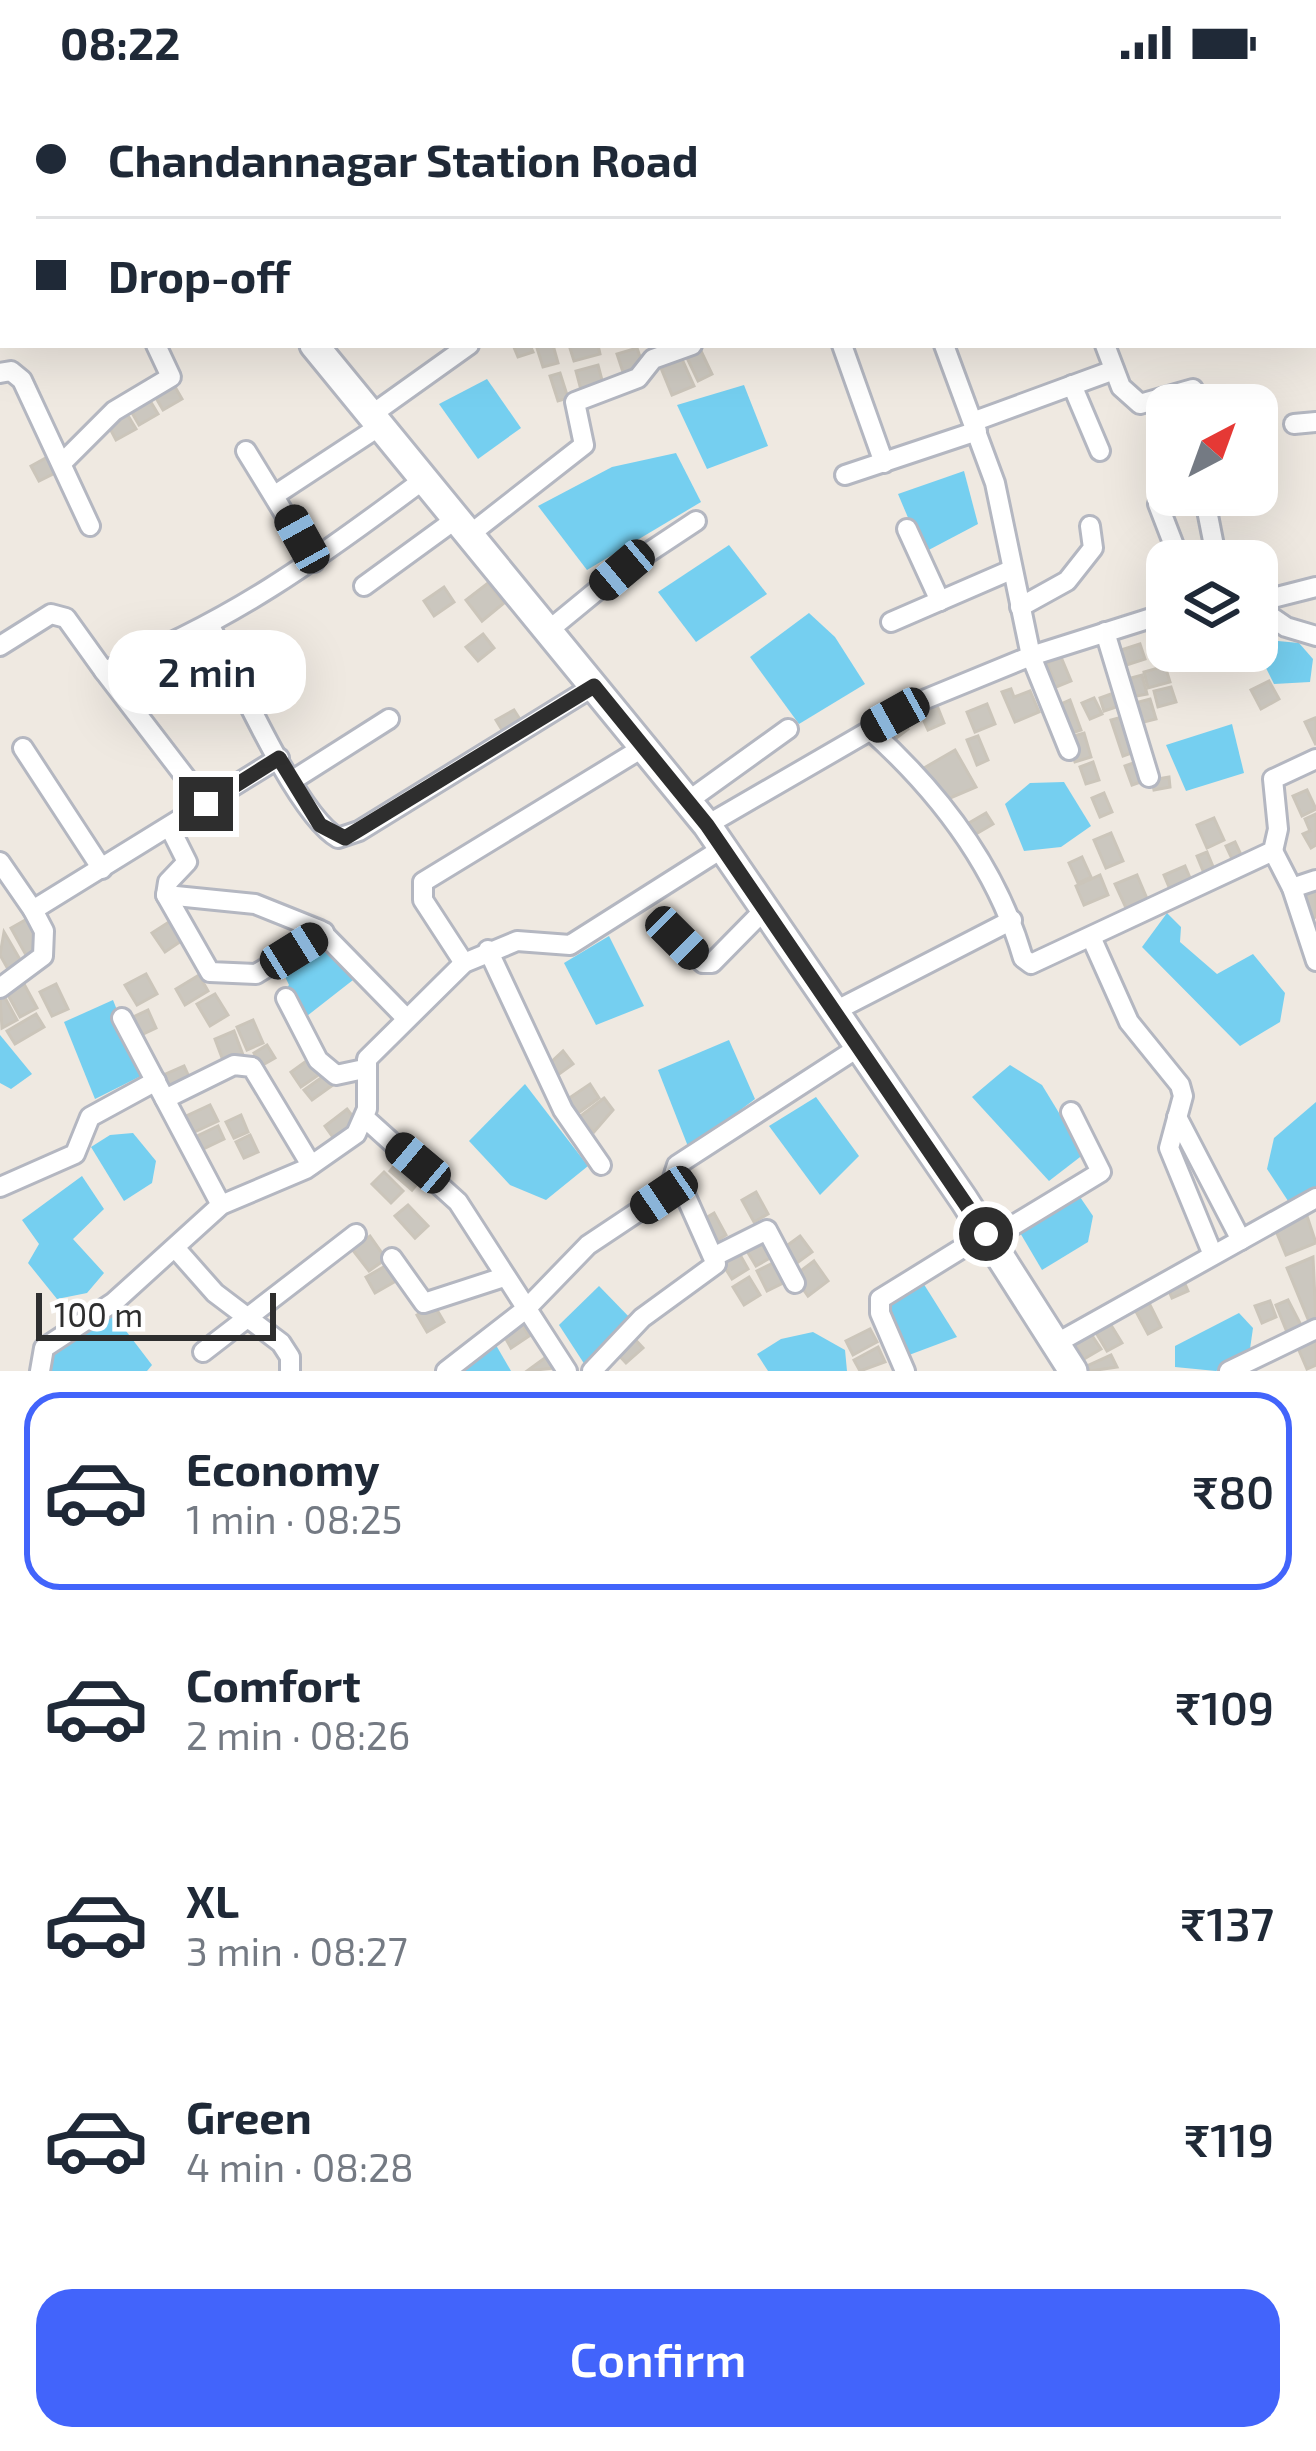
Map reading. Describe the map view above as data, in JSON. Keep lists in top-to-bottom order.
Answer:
{
  "scale_bar": "100 m",
  "north": "top right",
  "page": {
    "status": "08:22",
    "banner": ["Chandannagar Station Road", "Drop-off"],
    "bubble": "2 min",
    "scale": "100 m",
    "list": [
      {
        "name": "Economy",
        "note": "1 min · 08:25",
        "value": "₹80"
      },
      {
        "name": "Comfort",
        "note": "2 min · 08:26",
        "value": "₹109"
      },
      {
        "name": "XL",
        "note": "3 min · 08:27",
        "value": "₹137"
      },
      {
        "name": "Green",
        "note": "4 min · 08:28",
        "value": "₹119"
      }
    ],
    "buttons": "Confirm"
  }
}
